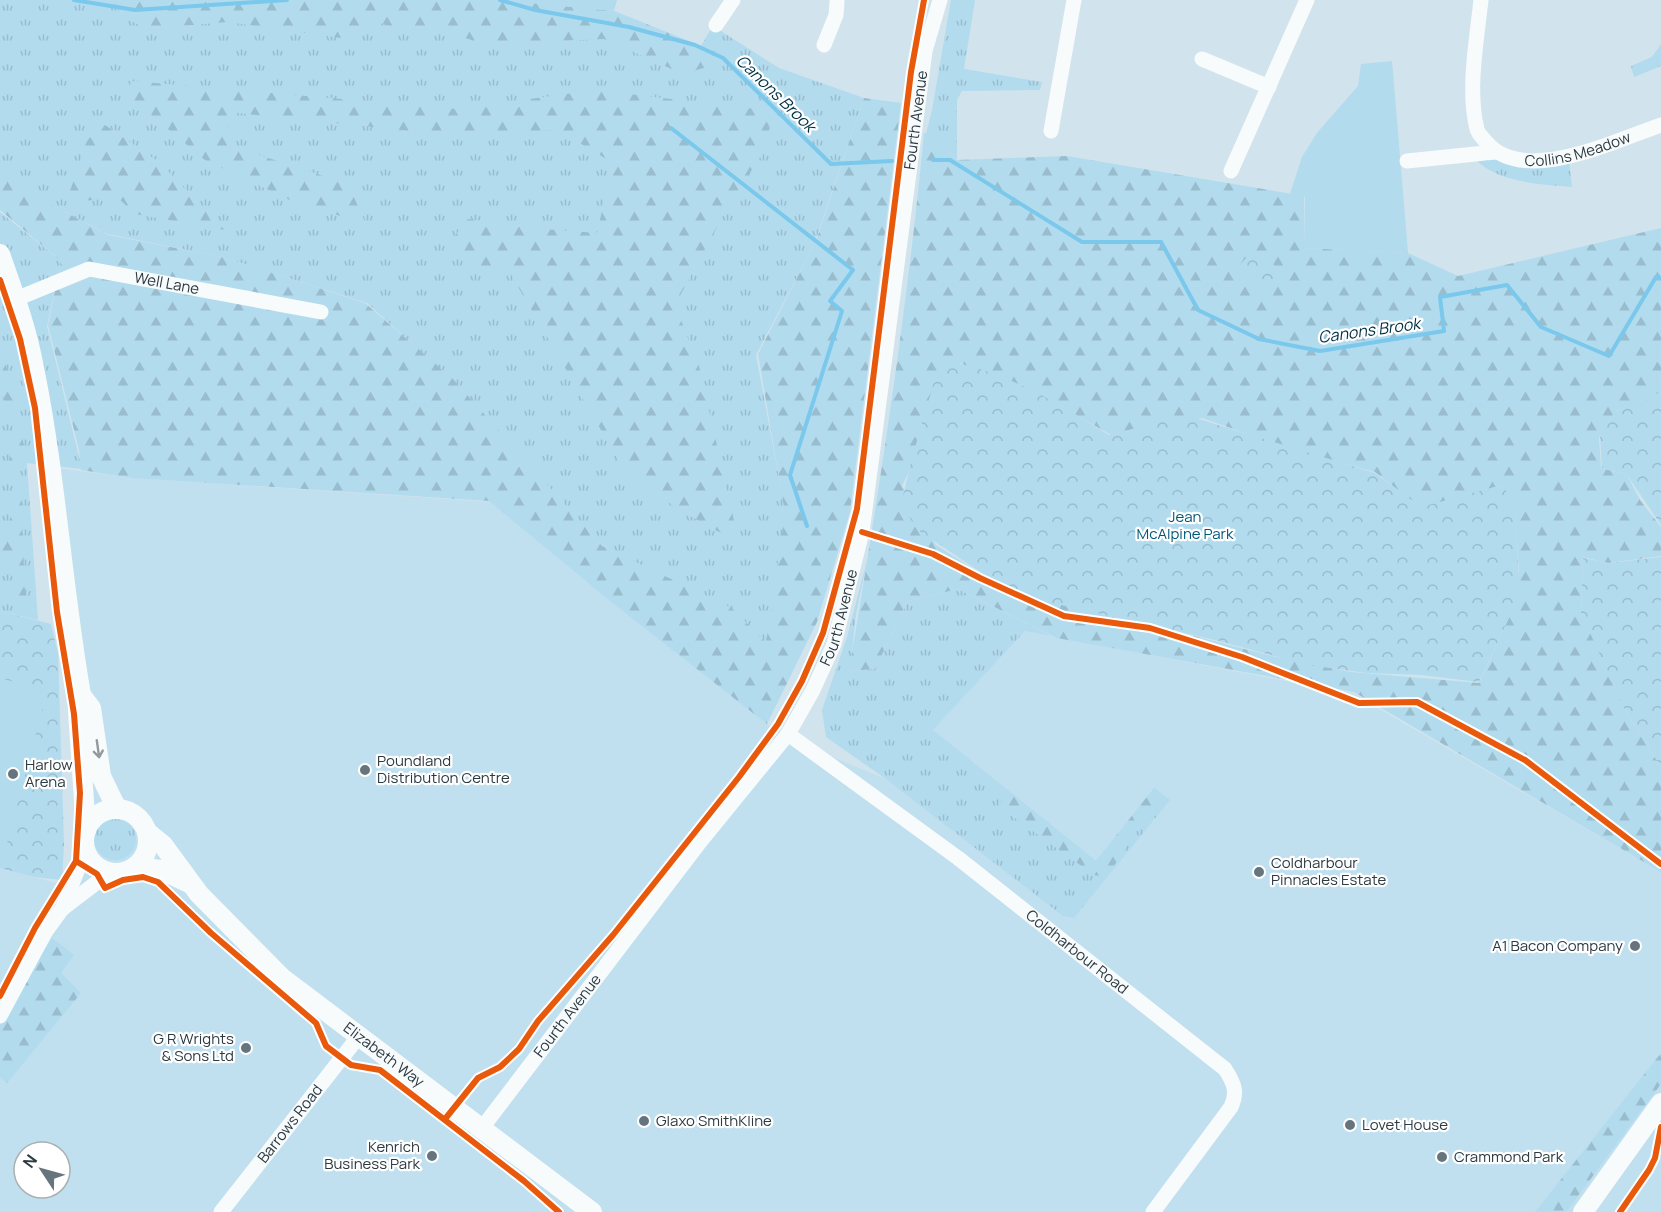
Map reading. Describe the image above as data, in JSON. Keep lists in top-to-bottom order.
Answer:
{
  "streets": {
    "main road": ["Elizabeth Way"],
    "street": [
      "Fourth Avenue",
      "Collins Meadow",
      "Well Lane",
      "Coldharbour Road",
      "Barrows Road"
    ]
  },
  "crossings": [
    ["Fourth Avenue", "Coldharbour Road"],
    ["Fourth Avenue", "Elizabeth Way"],
    ["Elizabeth Way", "Barrows Road"]
  ],
  "water": ["Canons Brook"],
  "parks": ["Jean McAlpine Park"],
  "places": [
    "Poundland Distribution Centre",
    "Harlow Arena",
    "Coldharbour Pinnacles Estate",
    "A1 Bacon Company",
    "G R Wrights & Sons Ltd",
    "Glaxo SmithKline",
    "Lovet House",
    "Kenrich Business Park",
    "Crammond Park"
  ],
  "north": "top left"
}
